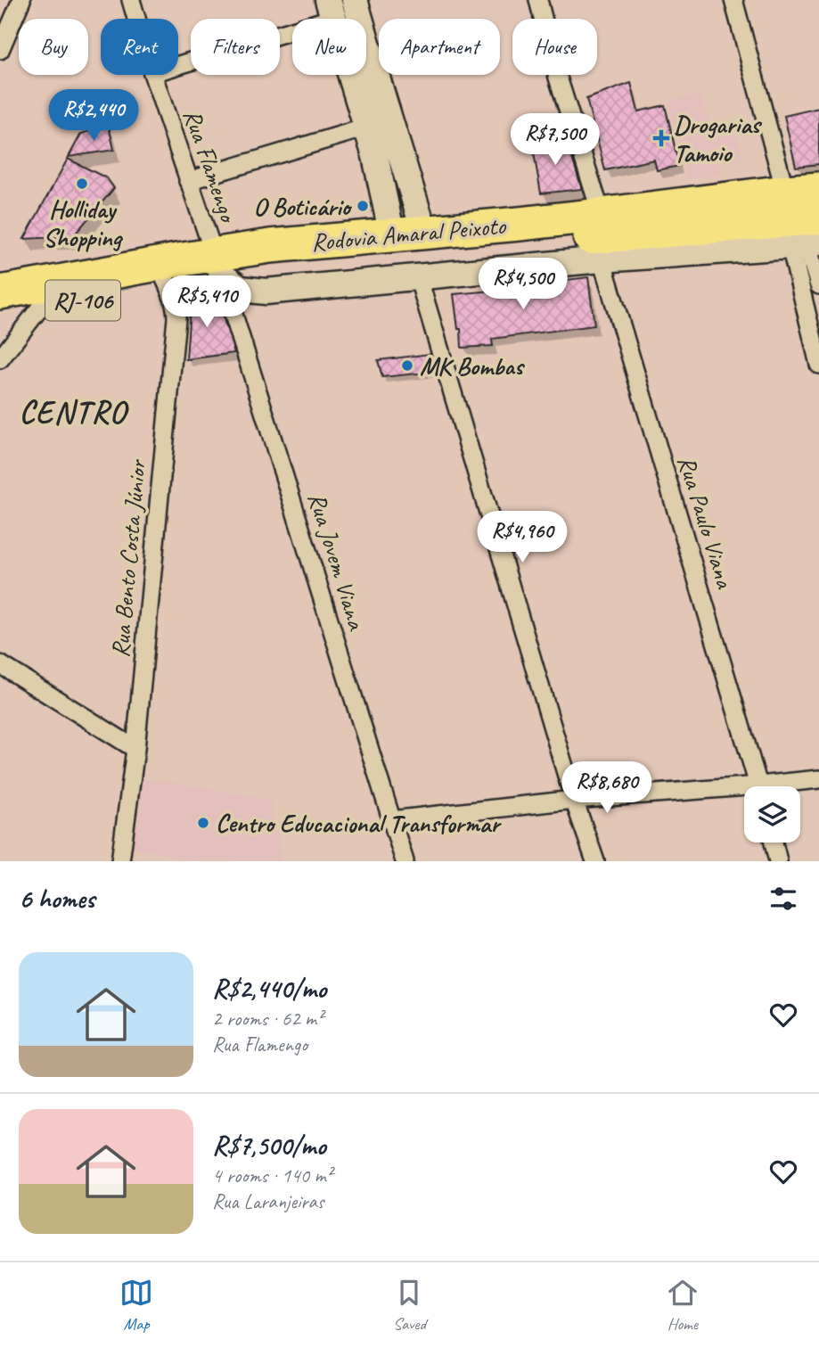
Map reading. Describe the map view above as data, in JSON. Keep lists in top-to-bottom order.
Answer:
{
  "streets": {
    "highway": ["Rodovia Amaral Peixoto", "RJ-106"],
    "street": [
      "Rua Flamengo",
      "Rua Paulo Viana",
      "Rua Bento Costa Júnior",
      "Rua Jovem Viana"
    ]
  },
  "crossings": [
    ["Rua Flamengo", "Rodovia Amaral Peixoto"],
    ["Rua Flamengo", "Rua Jovem Viana"],
    ["Rodovia Amaral Peixoto", "Rua Bento Costa Júnior"],
    ["Rodovia Amaral Peixoto", "Rua Jovem Viana"]
  ],
  "districts": ["CENTRO"],
  "places": {
    "health": ["Drogarias Tamoio"],
    "other": [
      "Holliday Shopping",
      "O Boticário",
      "MK Bombas",
      "Centro Educacional Transformar"
    ]
  },
  "page": {
    "chip": [
      "Buy",
      "Rent",
      "Filters",
      "New",
      "Apartment",
      "House"
    ],
    "price": [
      "R$2,440",
      "R$7,500",
      "R$4,500",
      "R$5,410",
      "R$4,960",
      "R$8,680"
    ],
    "heading": "6 homes",
    "list": [
      {
        "name": "R$2,440/mo",
        "note": "2 rooms · 62 m² · Rua Flamengo"
      },
      {
        "name": "R$7,500/mo",
        "note": "4 rooms · 140 m² · Rua Laranjeiras"
      }
    ],
    "tabs": ["Map", "Saved", "Home"]
  }
}
